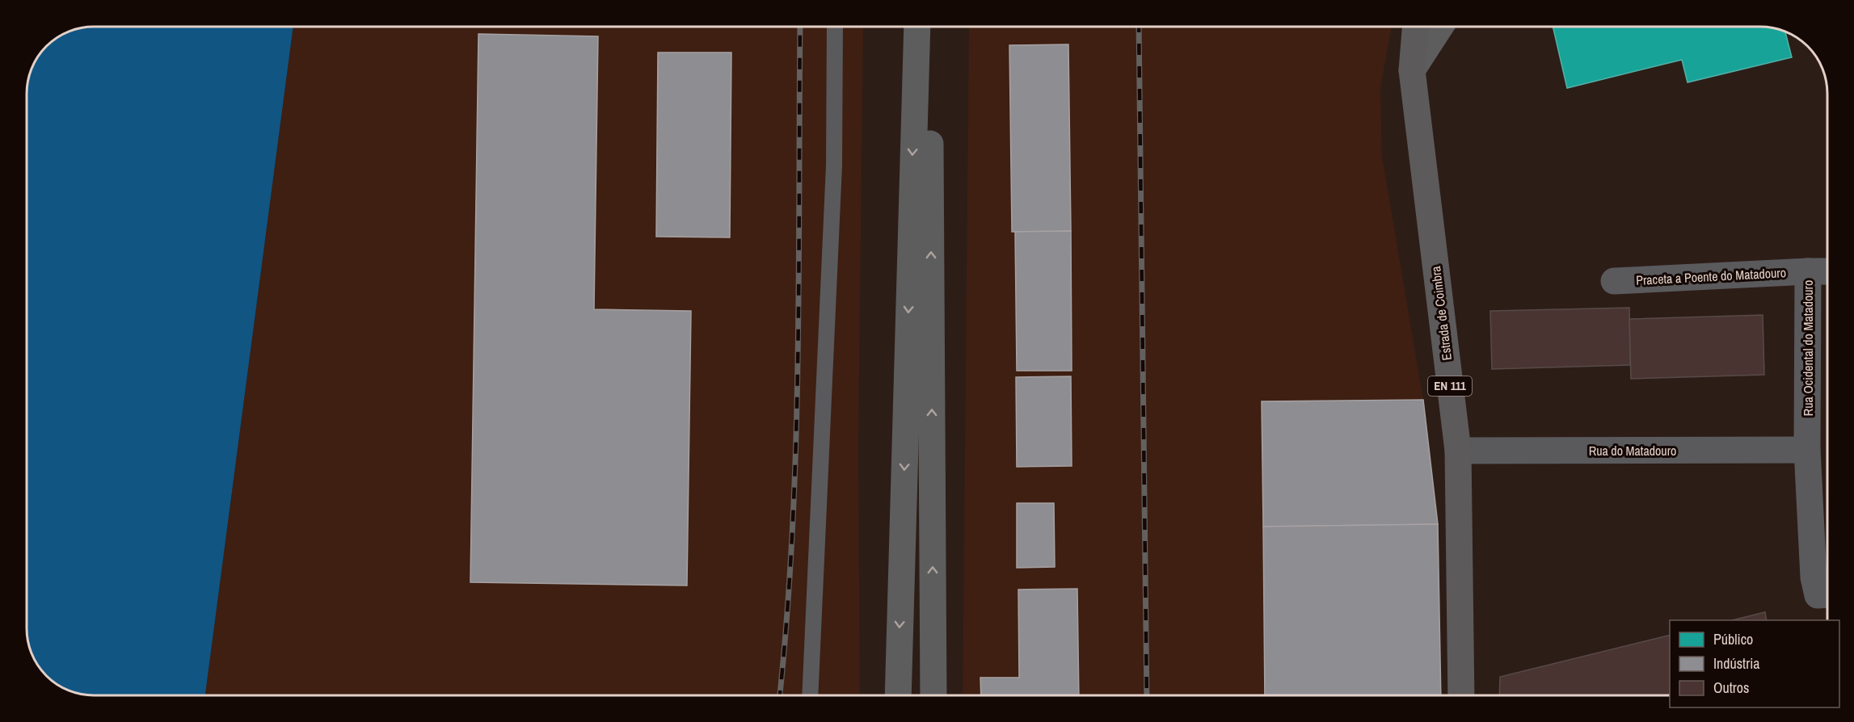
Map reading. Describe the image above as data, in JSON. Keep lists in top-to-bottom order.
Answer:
{
  "streets": {
    "main road": ["Estrada de Coimbra", "EN 111"],
    "street": ["Praceta a Poente do Matadouro", "Rua Ocidental do Matadouro", "Rua do Matadouro"]
  },
  "crossings": [
    ["Praceta a Poente do Matadouro", "Rua Ocidental do Matadouro"],
    ["Estrada de Coimbra", "EN 111"],
    ["Estrada de Coimbra", "Rua do Matadouro"],
    ["Rua Ocidental do Matadouro", "Rua do Matadouro"]
  ],
  "legend": ["Público", "Indústria", "Outros"]
}
